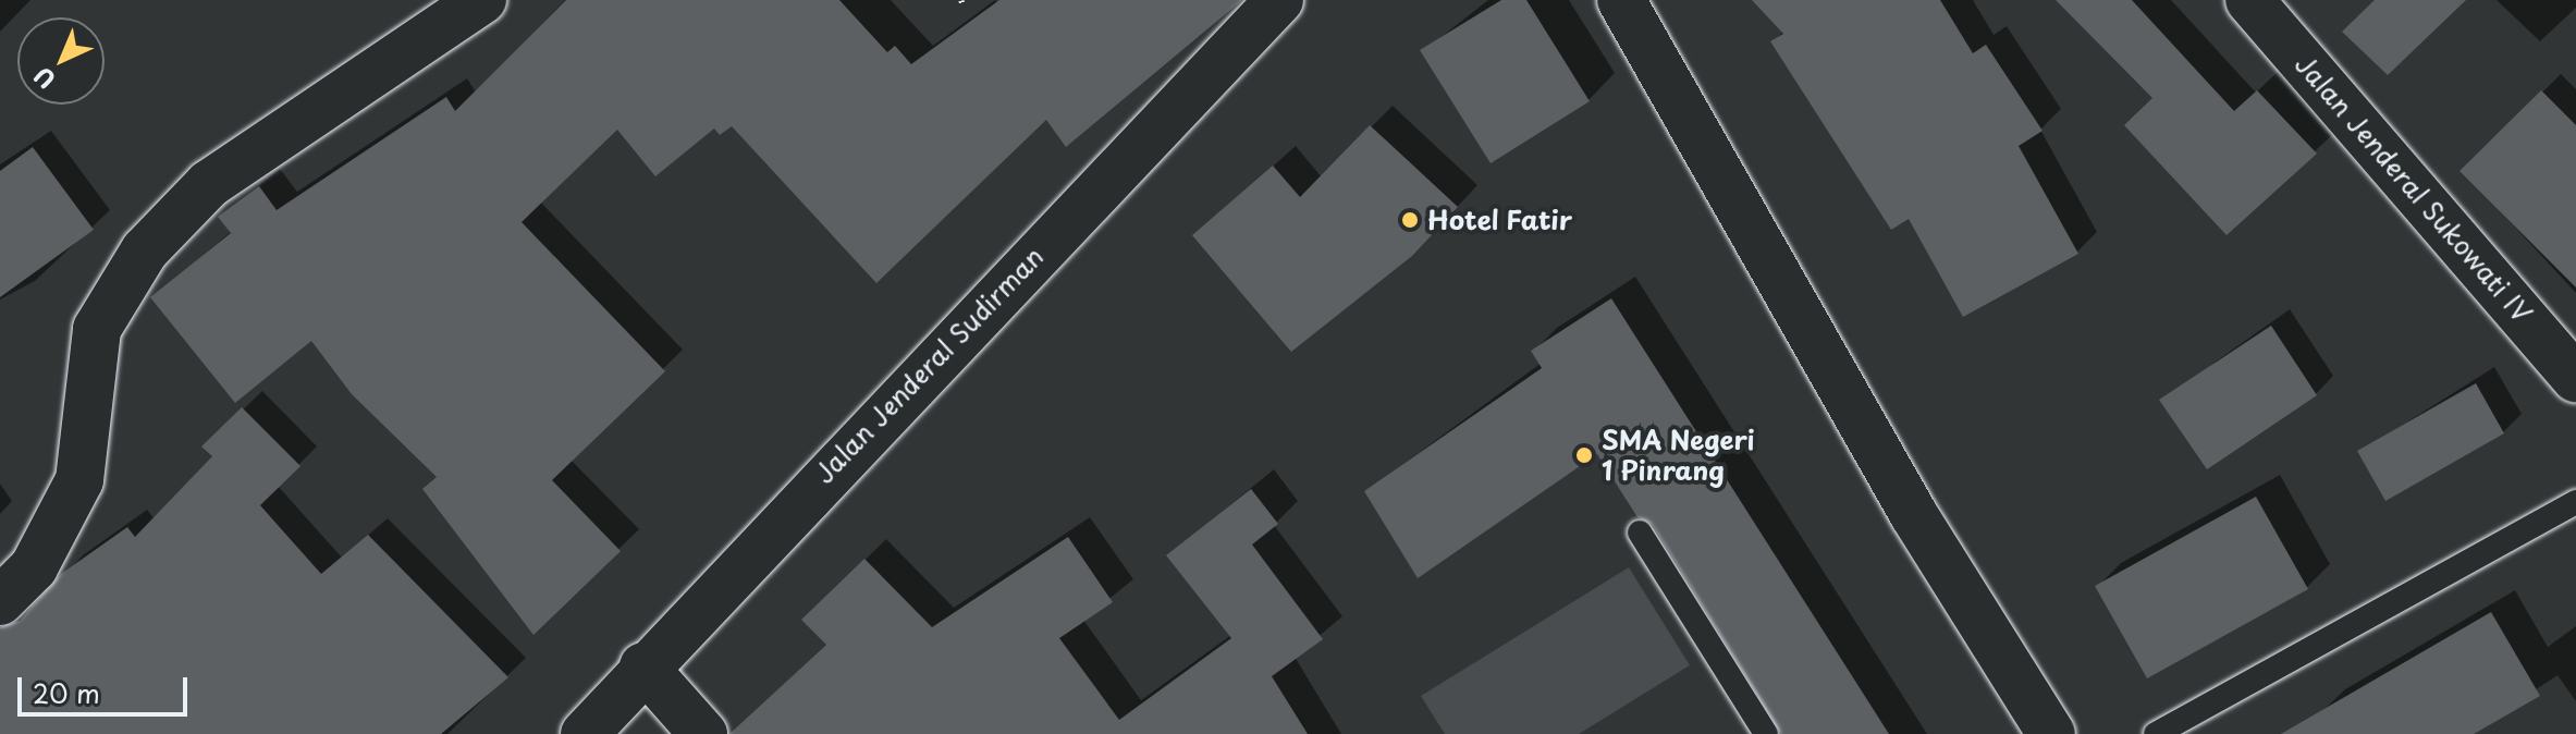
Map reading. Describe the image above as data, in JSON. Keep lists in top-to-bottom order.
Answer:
{
  "streets": {
    "main road": ["Jalan Jenderal Sukowati IV", "Jalan Jenderal Sudirman"]
  },
  "places": ["Hotel Fatir", "SMA Negeri 1 Pinrang"],
  "scale_bar": "20 m",
  "north": "bottom left"
}
